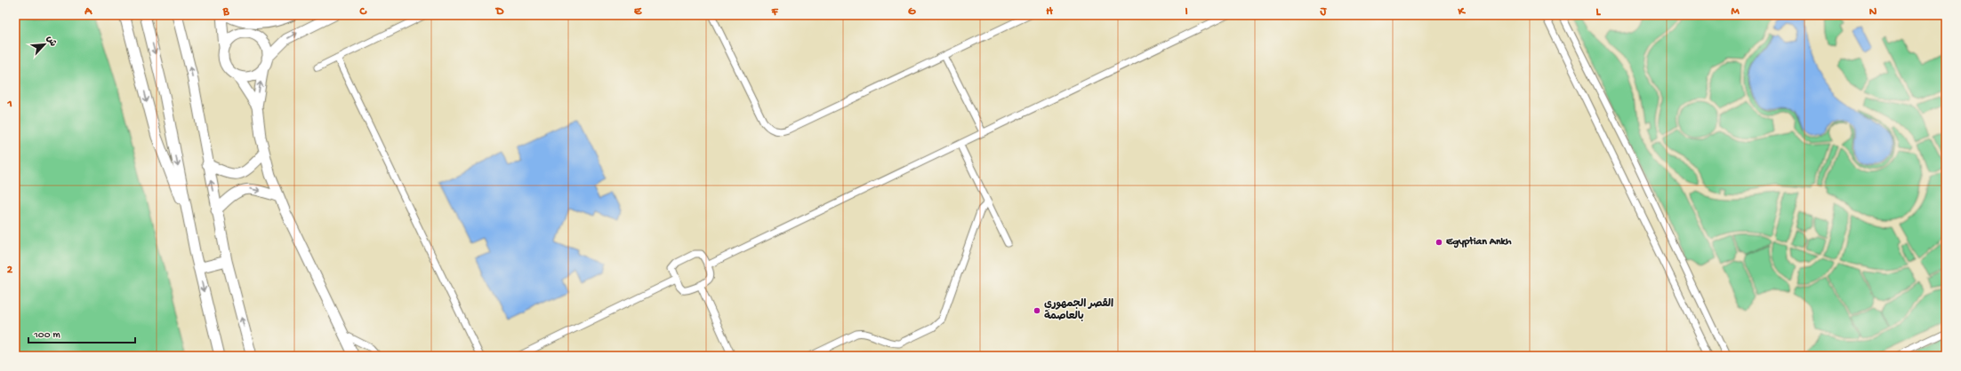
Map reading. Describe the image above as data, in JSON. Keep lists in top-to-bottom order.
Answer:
{
  "places": ["Egyptian Ankh", "القصر الجمهوري بالعاصمة"],
  "scale_bar": "100 m",
  "north": "top right",
  "grid": {
    "columns": [
      "A",
      "B",
      "C",
      "D",
      "E",
      "F",
      "G",
      "H",
      "I",
      "J",
      "K",
      "L",
      "M",
      "N"
    ],
    "rows": ["1", "2"]
  }
}
